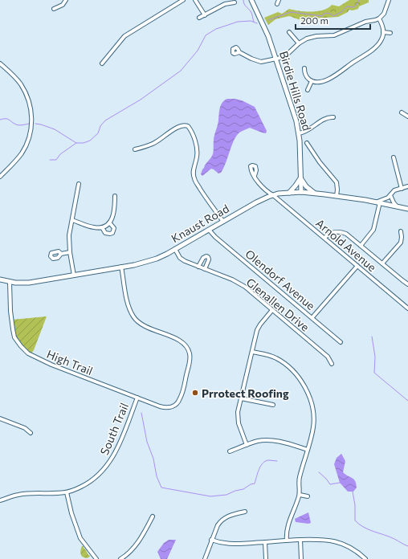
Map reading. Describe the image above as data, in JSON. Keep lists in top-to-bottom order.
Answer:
{
  "streets": {
    "main road": ["Birdie Hills Road", "Knaust Road"],
    "street": [
      "Arnold Avenue",
      "Olendorf Avenue",
      "Glenallen Drive",
      "High Trail",
      "South Trail"
    ]
  },
  "crossings": [
    ["Birdie Hills Road", "Knaust Road"],
    ["Knaust Road", "Arnold Avenue"],
    ["Knaust Road", "Olendorf Avenue"],
    ["Knaust Road", "Glenallen Drive"],
    ["Knaust Road", "High Trail"],
    ["High Trail", "South Trail"]
  ],
  "places": ["Prrotect Roofing"],
  "scale_bar": "200 m"
}
